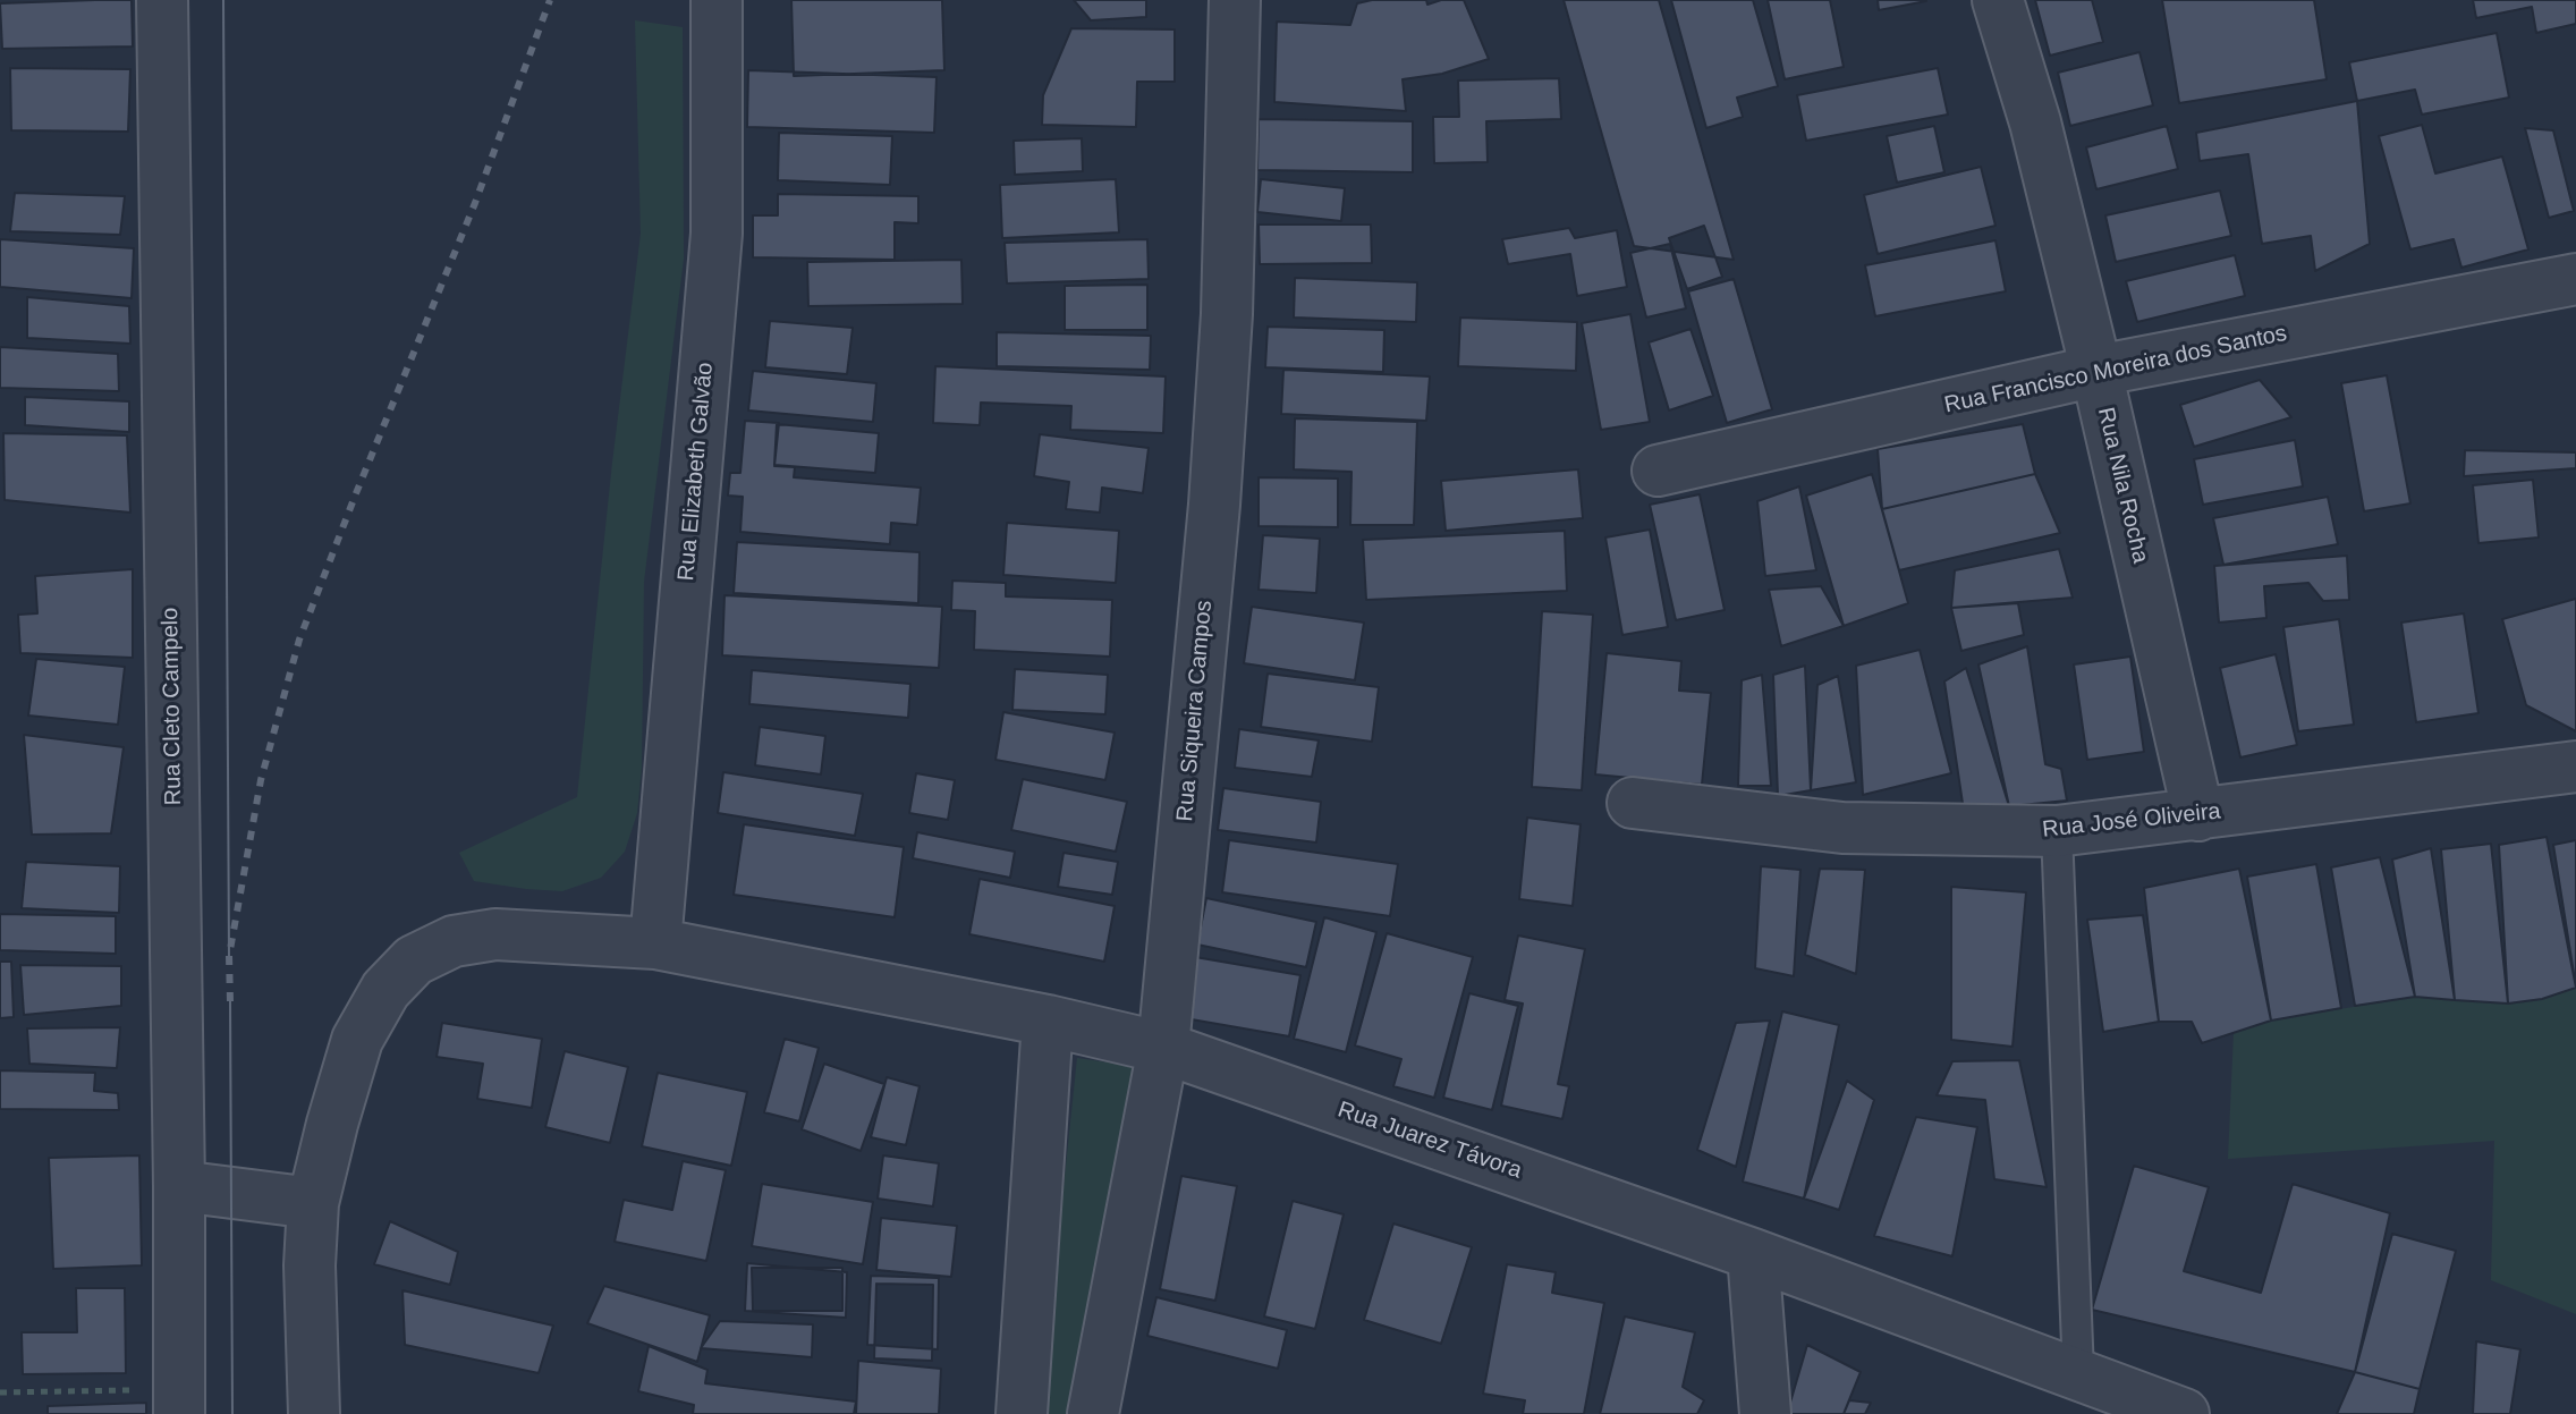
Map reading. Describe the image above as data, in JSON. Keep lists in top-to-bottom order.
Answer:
{
  "streets": {
    "street": [
      "Rua Francisco Moreira dos Santos",
      "Rua Elizabeth Galvão",
      "Rua Nila Rocha",
      "Rua Cleto Campelo",
      "Rua Siqueira Campos",
      "Rua José Oliveira",
      "Rua Juarez Távora"
    ]
  },
  "crossings": [
    ["Rua Francisco Moreira dos Santos", "Rua Nila Rocha"],
    ["Rua Elizabeth Galvão", "Rua Juarez Távora"],
    ["Rua Nila Rocha", "Rua José Oliveira"],
    ["Rua Siqueira Campos", "Rua Juarez Távora"]
  ]
}
